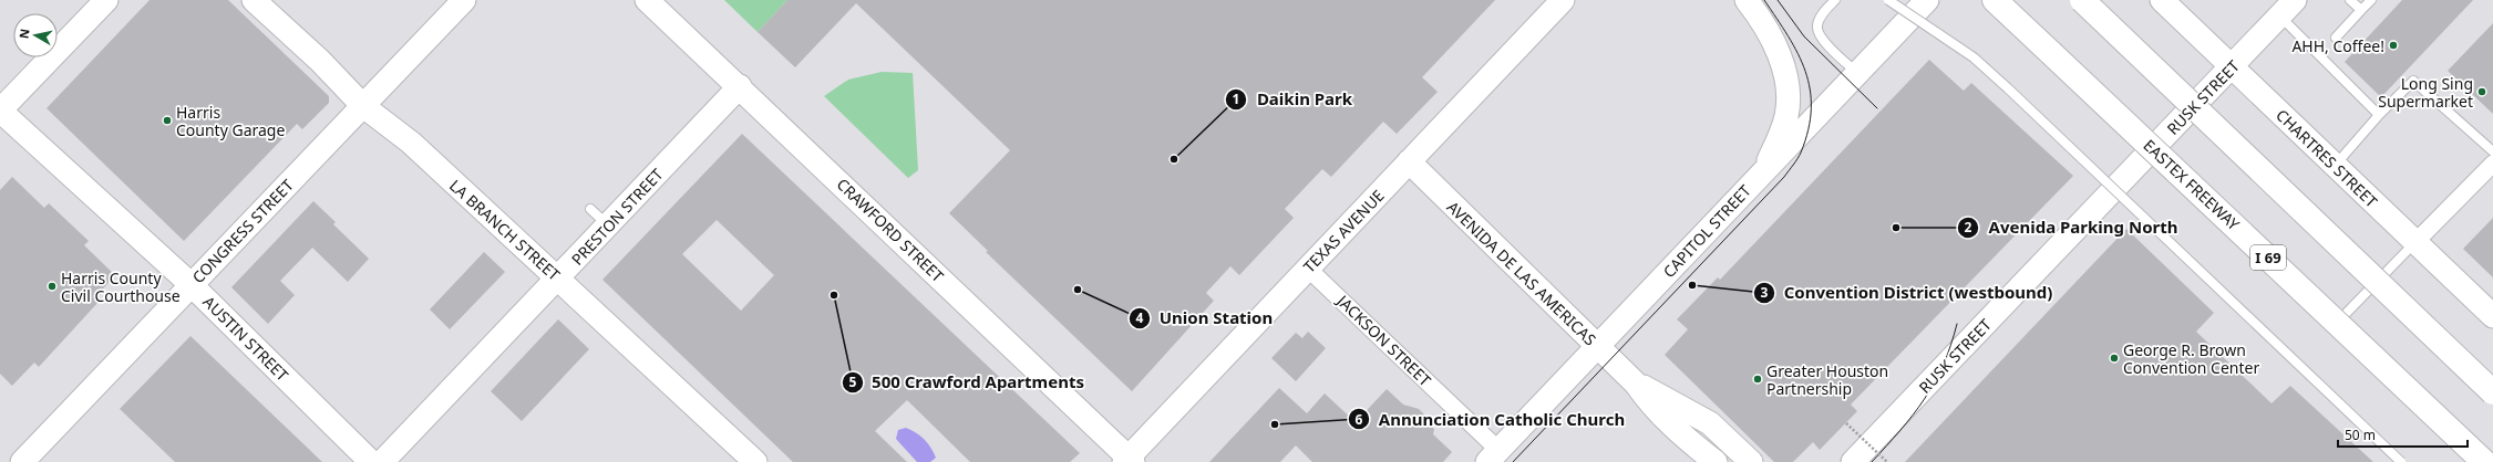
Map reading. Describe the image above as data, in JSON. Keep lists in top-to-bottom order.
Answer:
{
  "streets": {
    "highway": ["EASTEX FREEWAY", "I 69"],
    "street": [
      "RUSK STREET",
      "CHARTRES STREET",
      "PRESTON STREET",
      "LA BRANCH STREET",
      "CRAWFORD STREET",
      "CONGRESS STREET",
      "TEXAS AVENUE",
      "CAPITOL STREET",
      "AVENIDA DE LAS AMERICAS",
      "AUSTIN STREET",
      "JACKSON STREET"
    ]
  },
  "crossings": [
    ["RUSK STREET", "CHARTRES STREET"],
    ["PRESTON STREET", "LA BRANCH STREET"],
    ["PRESTON STREET", "CRAWFORD STREET"],
    ["LA BRANCH STREET", "CONGRESS STREET"],
    ["CRAWFORD STREET", "TEXAS AVENUE"],
    ["CONGRESS STREET", "AUSTIN STREET"],
    ["TEXAS AVENUE", "AVENIDA DE LAS AMERICAS"],
    ["TEXAS AVENUE", "JACKSON STREET"],
    ["CAPITOL STREET", "AVENIDA DE LAS AMERICAS"],
    ["CAPITOL STREET", "JACKSON STREET"]
  ],
  "places": [
    "AHH, Coffee!",
    "Long Sing Supermarket",
    "Harris County Garage",
    "Daikin Park",
    "Avenida Parking North",
    "Convention District (westbound)",
    "Harris County Civil Courthouse",
    "Union Station",
    "500 Crawford Apartments",
    "George R. Brown Convention Center",
    "Greater Houston Partnership",
    "Annunciation Catholic Church"
  ],
  "scale_bar": "50 m",
  "north": "left"
}
